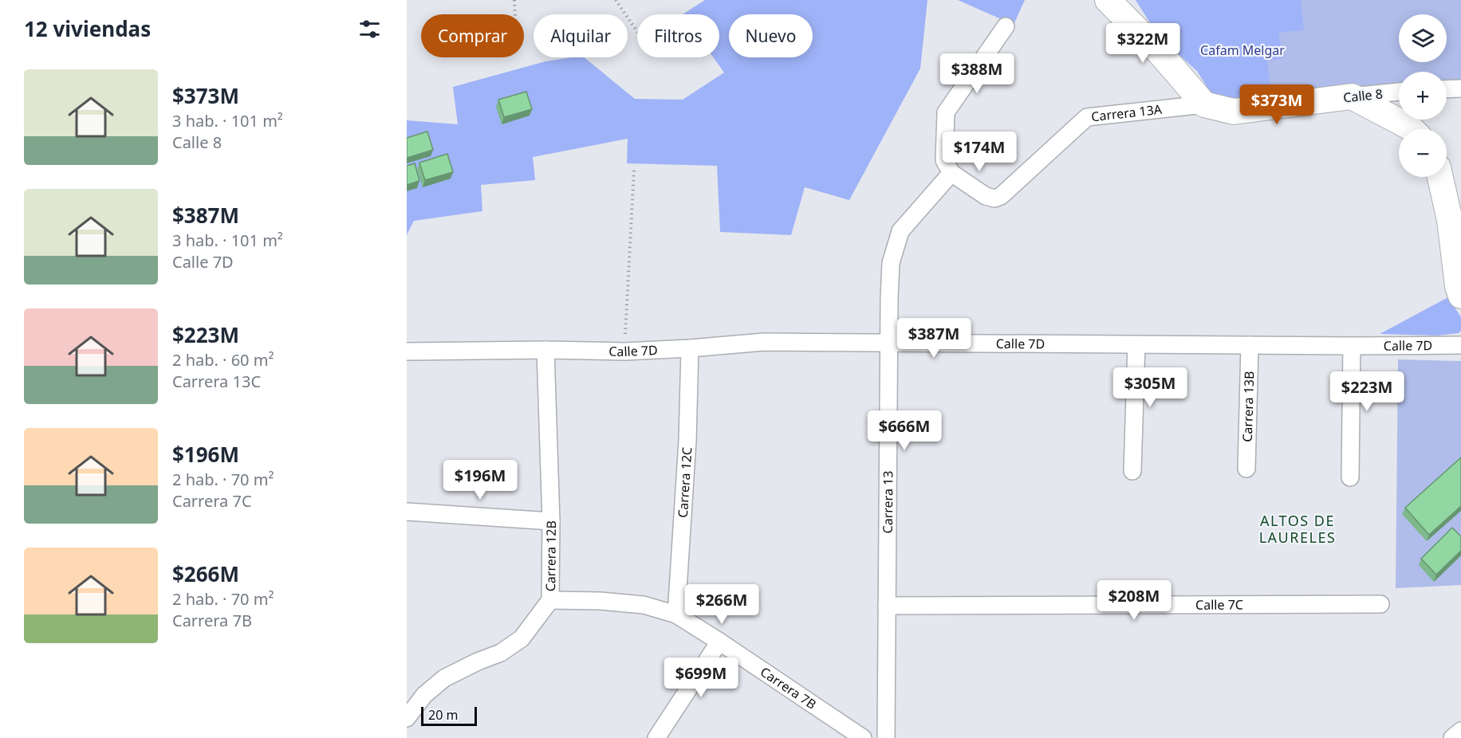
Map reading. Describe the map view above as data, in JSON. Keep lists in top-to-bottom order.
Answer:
{
  "streets": {
    "main road": ["Calle 8"],
    "street": [
      "Carrera 13A",
      "Calle 7D",
      "Carrera 13B",
      "Carrera 12C",
      "Carrera 13",
      "Carrera 12B",
      "Calle 7C",
      "Carrera 7B"
    ]
  },
  "crossings": [
    ["Calle 8", "Carrera 13A"],
    ["Carrera 13A", "Carrera 13"],
    ["Calle 7D", "Carrera 13B"],
    ["Calle 7D", "Carrera 12C"],
    ["Calle 7D", "Carrera 13"],
    ["Calle 7D", "Carrera 12B"],
    ["Carrera 12C", "Carrera 7B"],
    ["Carrera 13", "Calle 7C"],
    ["Carrera 12B", "Carrera 7B"]
  ],
  "districts": ["ALTOS DE LAURELES"],
  "parks": ["Cafam Melgar"],
  "scale_bar": "20 m",
  "page": {
    "heading": "12 viviendas",
    "map_buttons": ["+", "−"],
    "chip": [
      "Comprar",
      "Alquilar",
      "Filtros",
      "Nuevo"
    ],
    "price": [
      "$322M",
      "$388M",
      "$373M",
      "$174M",
      "$387M",
      "$305M",
      "$223M",
      "$666M",
      "$196M",
      "$208M",
      "$266M",
      "$699M"
    ],
    "list": [
      {
        "name": "$373M",
        "note": "3 hab. · 101 m² · Calle 8"
      },
      {
        "name": "$387M",
        "note": "3 hab. · 101 m² · Calle 7D"
      },
      {
        "name": "$223M",
        "note": "2 hab. · 60 m² · Carrera 13C"
      },
      {
        "name": "$196M",
        "note": "2 hab. · 70 m² · Carrera 7C"
      },
      {
        "name": "$266M",
        "note": "2 hab. · 70 m² · Carrera 7B"
      }
    ],
    "scale": "20 m"
  }
}
